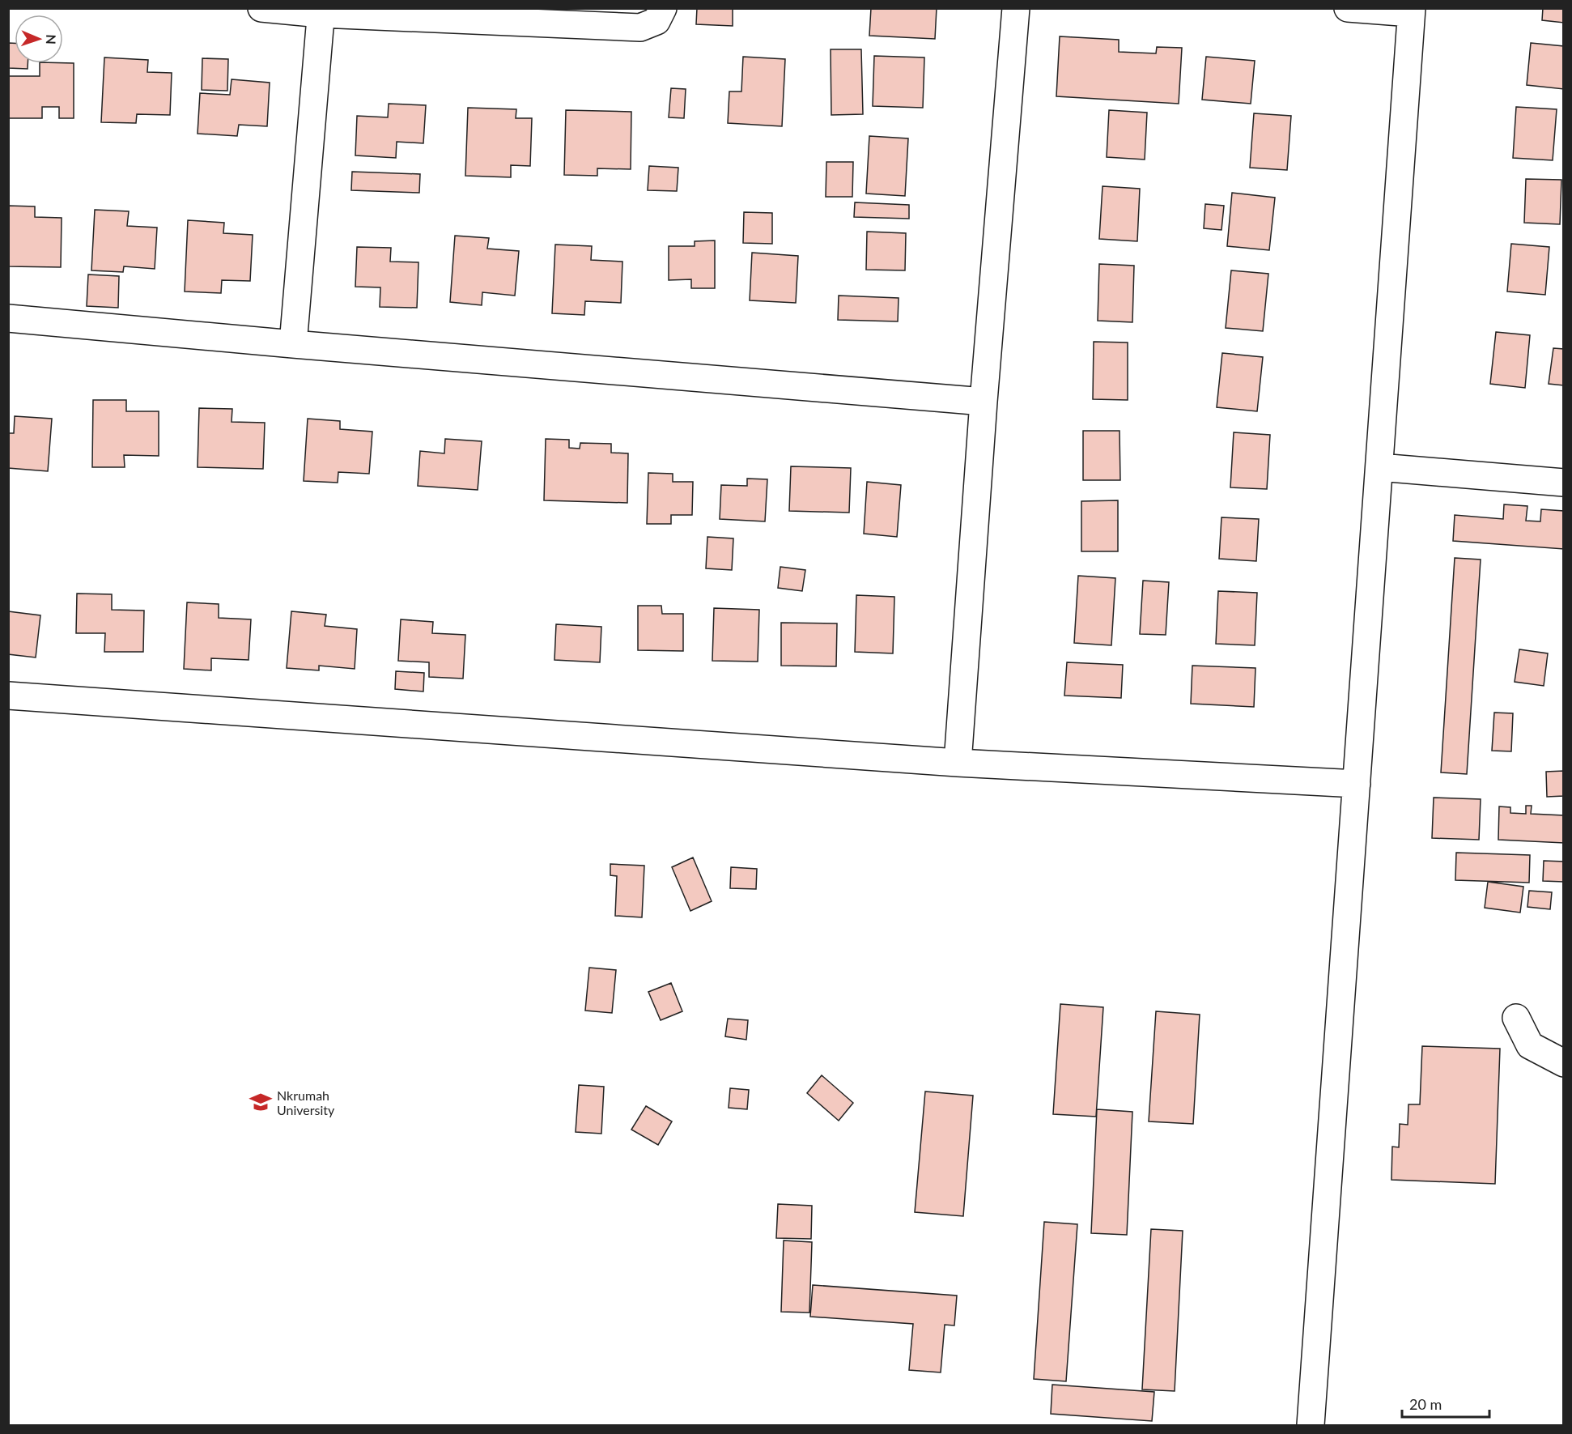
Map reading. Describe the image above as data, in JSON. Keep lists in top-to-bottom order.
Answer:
{
  "places": {
    "school or university": ["Nkrumah University"]
  },
  "scale_bar": "20 m",
  "north": "right"
}
